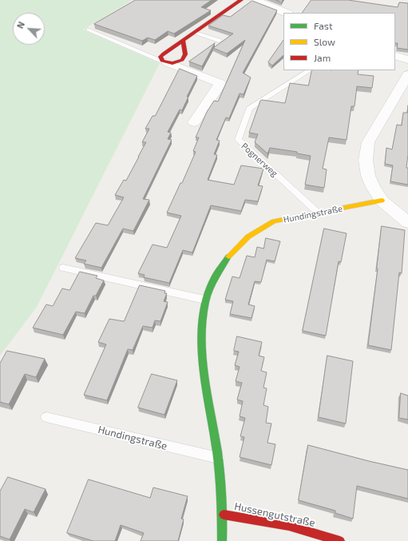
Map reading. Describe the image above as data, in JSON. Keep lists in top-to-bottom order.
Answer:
{
  "streets": {
    "street": ["Hundingstraße", "Hussengutstraße"],
    "lane": ["Pognerweg"]
  },
  "crossings": [
    ["Pognerweg", "Hundingstraße"],
    ["Hundingstraße", "Hussengutstraße"]
  ],
  "legend": ["Fast", "Slow", "Jam"],
  "north": "top left"
}
